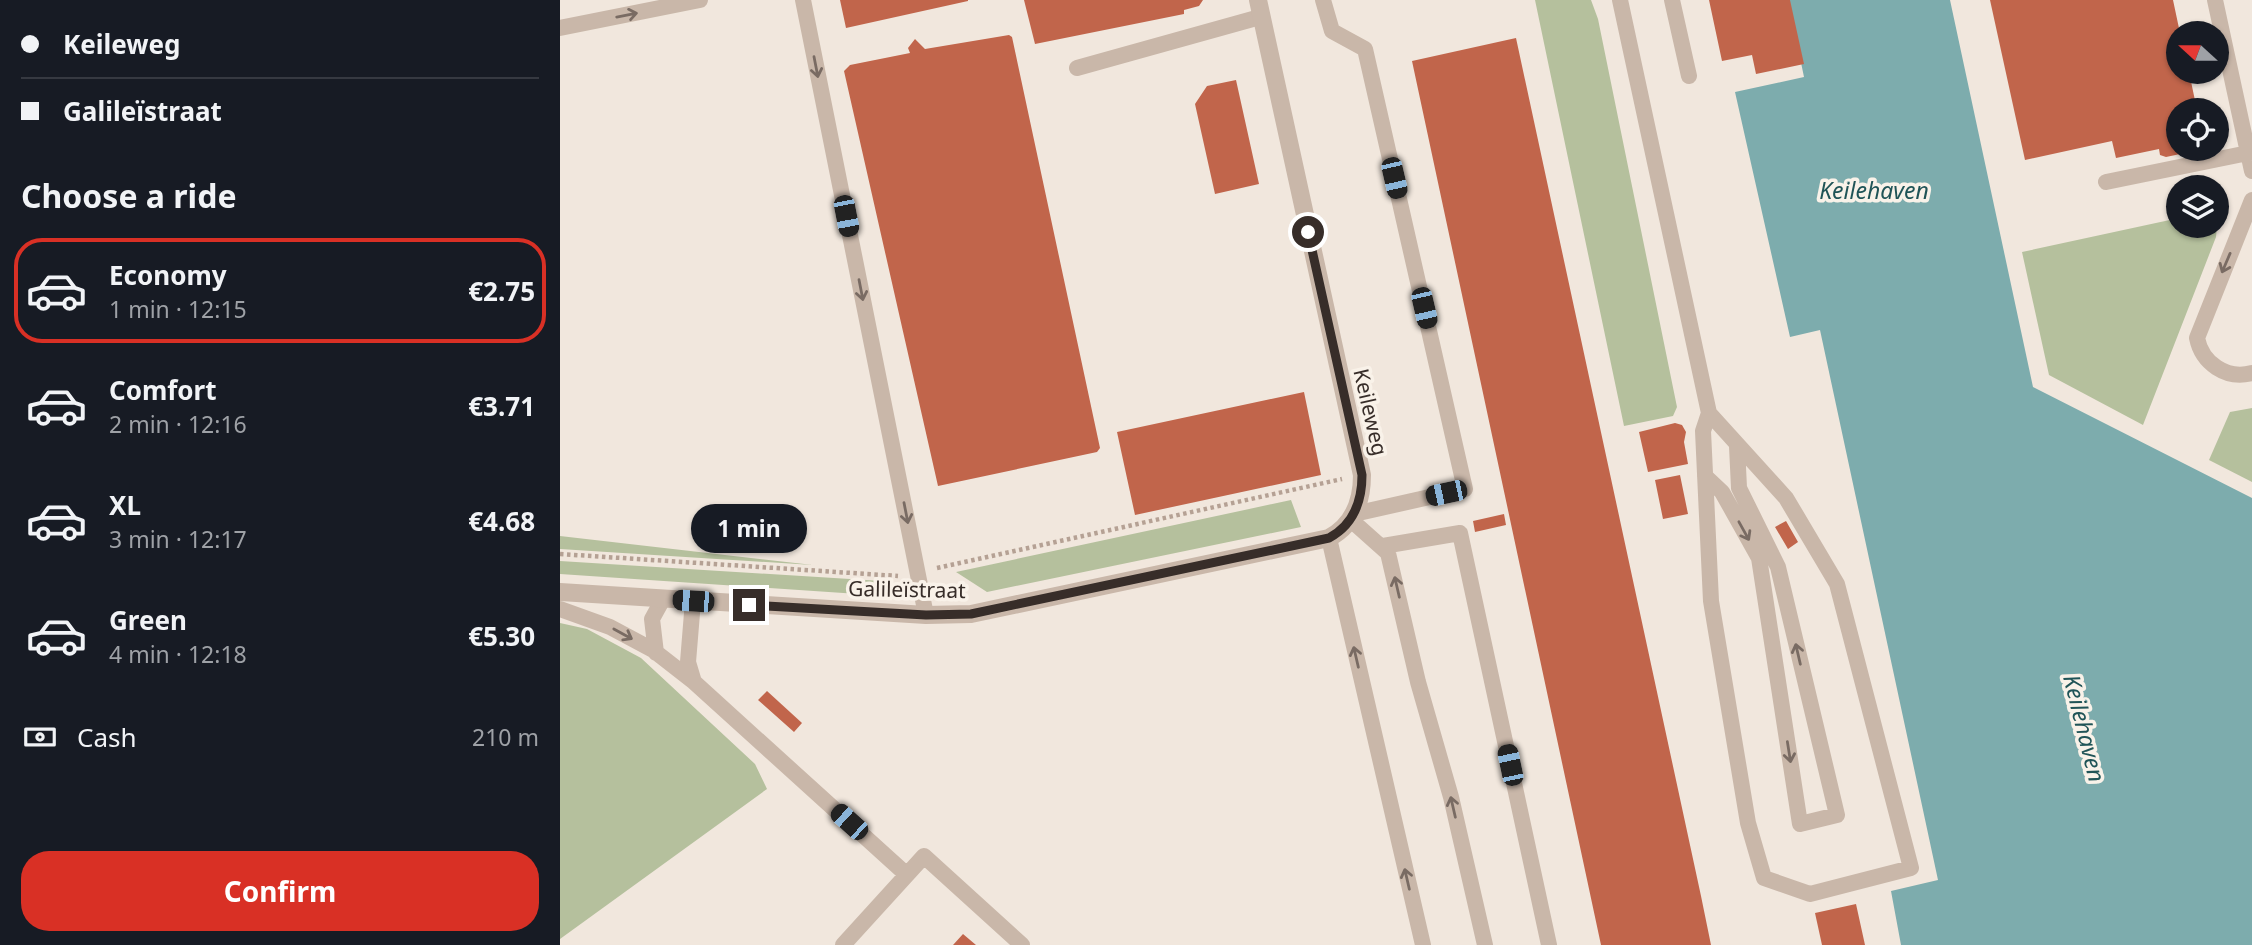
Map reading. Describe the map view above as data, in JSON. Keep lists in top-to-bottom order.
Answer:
{
  "streets": {
    "street": ["Keileweg", "Galileïstraat"]
  },
  "water": ["Keilehaven"],
  "north": "left",
  "page": {
    "banner": ["Keileweg", "Galileïstraat"],
    "heading": "Choose a ride",
    "list": [
      {
        "name": "Economy",
        "note": "1 min · 12:15",
        "value": "€2.75"
      },
      {
        "name": "Comfort",
        "note": "2 min · 12:16",
        "value": "€3.71"
      },
      {
        "name": "XL",
        "note": "3 min · 12:17",
        "value": "€4.68"
      },
      {
        "name": "Green",
        "note": "4 min · 12:18",
        "value": "€5.30"
      }
    ],
    "bubble": "1 min",
    "pay": ["Cash", "210 m"],
    "buttons": "Confirm"
  }
}
